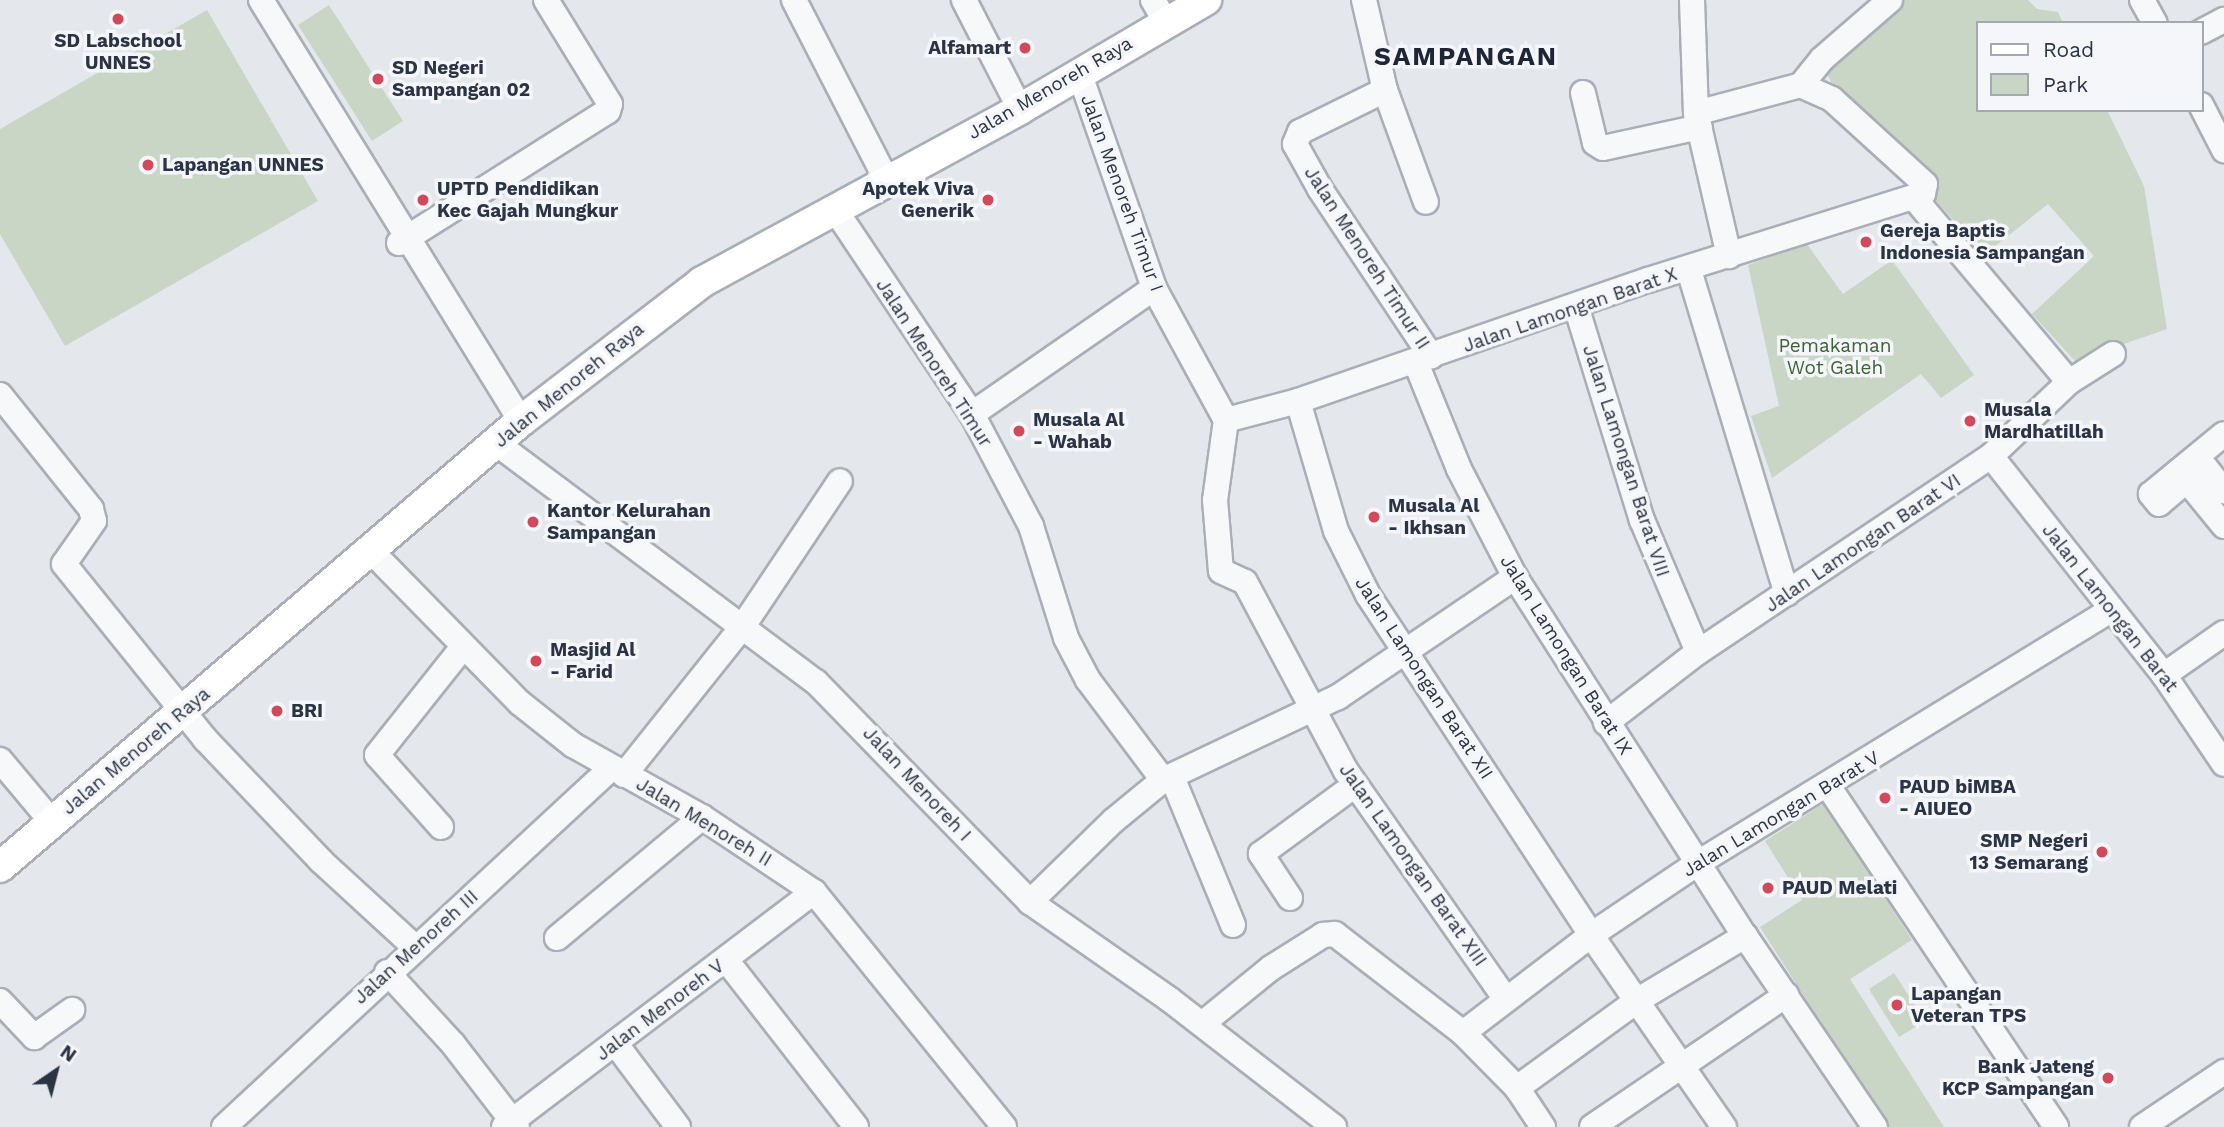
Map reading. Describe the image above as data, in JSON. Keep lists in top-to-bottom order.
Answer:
{
  "streets": {
    "main road": ["Jalan Menoreh Raya"],
    "street": [
      "Jalan Menoreh Timur I",
      "Jalan Menoreh Timur II",
      "Jalan Lamongan Barat X",
      "Jalan Menoreh Timur",
      "Jalan Lamongan Barat VIII",
      "Jalan Lamongan Barat VI",
      "Jalan Lamongan Barat",
      "Jalan Lamongan Barat IX",
      "Jalan Lamongan Barat XII",
      "Jalan Menoreh I",
      "Jalan Lamongan Barat V",
      "Jalan Menoreh II",
      "Jalan Lamongan Barat XIII",
      "Jalan Menoreh III",
      "Jalan Menoreh V"
    ]
  },
  "crossings": [
    ["Jalan Menoreh Raya", "Jalan Menoreh Timur I"],
    ["Jalan Menoreh Raya", "Jalan Menoreh Timur"],
    ["Jalan Menoreh Raya", "Jalan Menoreh I"],
    ["Jalan Menoreh Raya", "Jalan Menoreh II"],
    ["Jalan Menoreh Timur I", "Jalan Lamongan Barat X"],
    ["Jalan Menoreh Timur I", "Jalan Lamongan Barat XIII"],
    ["Jalan Menoreh Timur II", "Jalan Lamongan Barat X"],
    ["Jalan Menoreh Timur II", "Jalan Lamongan Barat IX"],
    ["Jalan Lamongan Barat X", "Jalan Lamongan Barat VIII"],
    ["Jalan Lamongan Barat X", "Jalan Lamongan Barat IX"],
    ["Jalan Lamongan Barat X", "Jalan Lamongan Barat XII"],
    ["Jalan Lamongan Barat X", "Jalan Lamongan Barat XIII"],
    ["Jalan Lamongan Barat VIII", "Jalan Lamongan Barat VI"],
    ["Jalan Lamongan Barat VI", "Jalan Lamongan Barat"],
    ["Jalan Lamongan Barat VI", "Jalan Lamongan Barat IX"],
    ["Jalan Lamongan Barat", "Jalan Lamongan Barat V"],
    ["Jalan Lamongan Barat IX", "Jalan Lamongan Barat V"],
    ["Jalan Lamongan Barat XII", "Jalan Lamongan Barat V"],
    ["Jalan Menoreh I", "Jalan Menoreh III"],
    ["Jalan Lamongan Barat V", "Jalan Lamongan Barat XIII"],
    ["Jalan Menoreh II", "Jalan Menoreh III"],
    ["Jalan Menoreh II", "Jalan Menoreh V"]
  ],
  "districts": ["SAMPANGAN"],
  "parks": ["Pemakaman Wot Galeh"],
  "places": [
    "SD Labschool UNNES",
    "Alfamart",
    "SD Negeri Sampangan 02",
    "Lapangan UNNES",
    "UPTD Pendidikan Kec Gajah Mungkur",
    "Apotek Viva Generik",
    "Gereja Baptis Indonesia Sampangan",
    "Musala Mardhatillah",
    "Musala Al - Wahab",
    "Musala Al - Ikhsan",
    "Kantor Kelurahan Sampangan",
    "Masjid Al - Farid",
    "BRI",
    "PAUD biMBA - AIUEO",
    "SMP Negeri 13 Semarang",
    "PAUD Melati",
    "Lapangan Veteran TPS",
    "Bank Jateng KCP Sampangan"
  ],
  "legend": ["Road", "Park"],
  "north": "top right"
}
